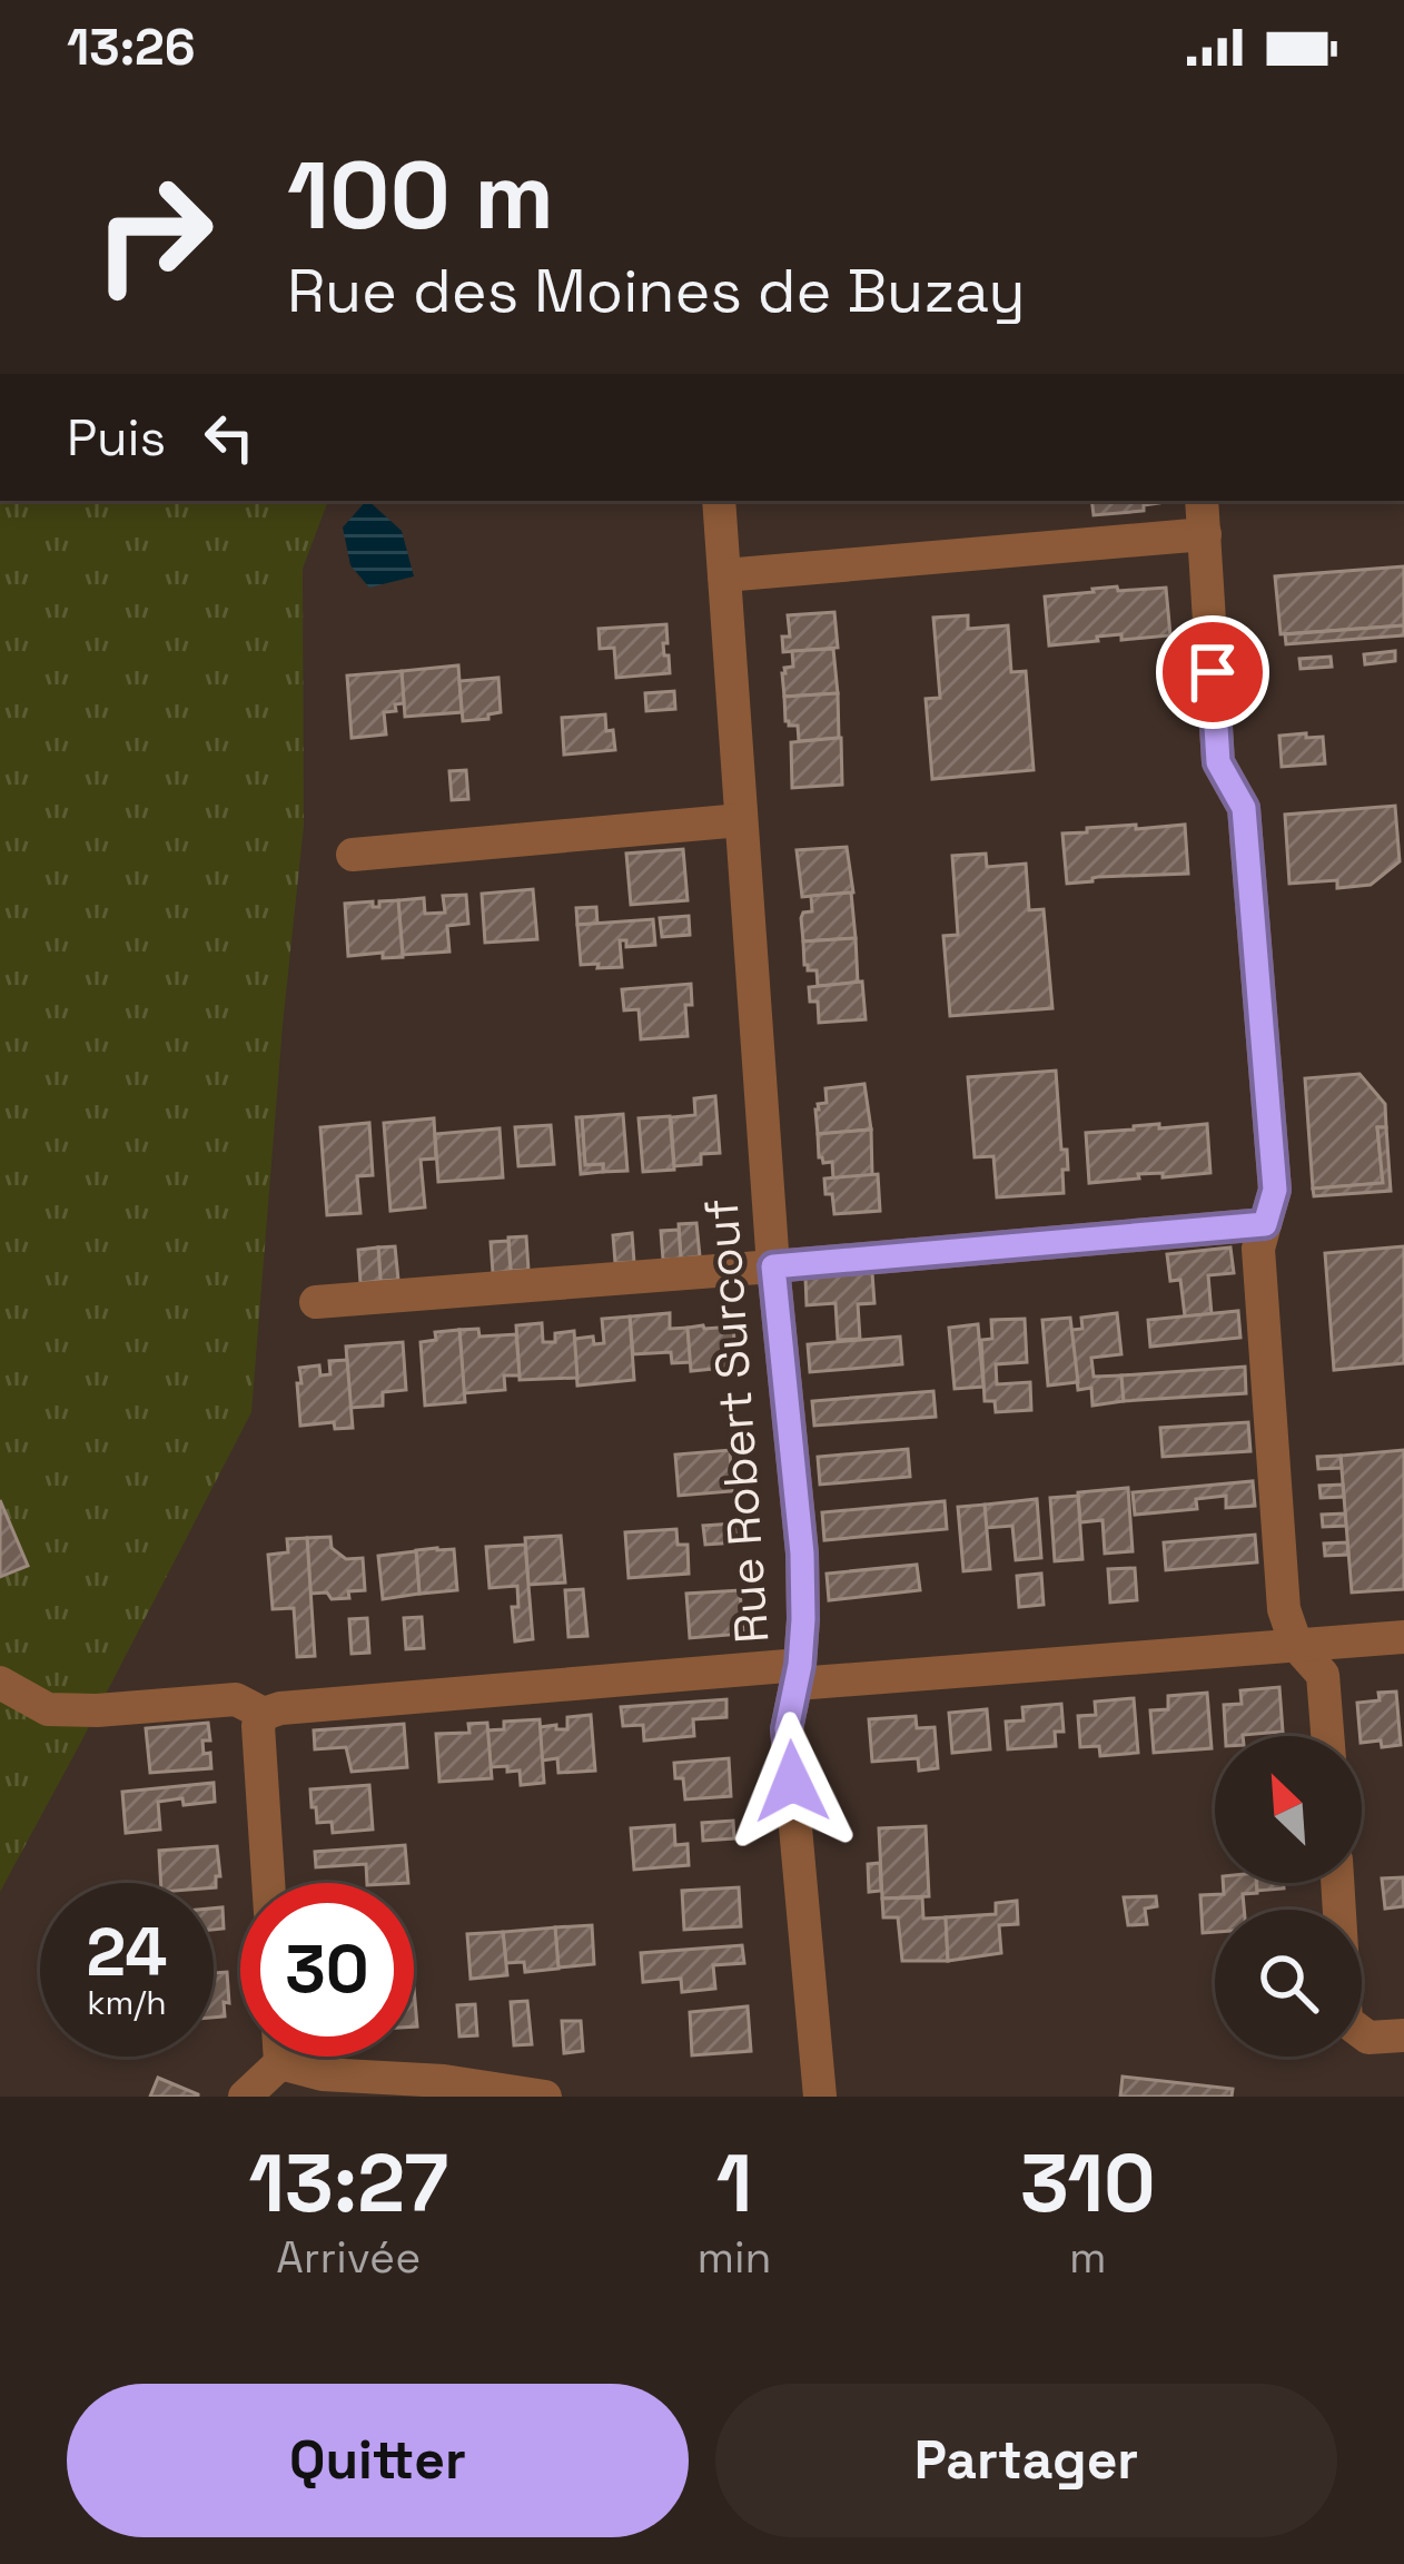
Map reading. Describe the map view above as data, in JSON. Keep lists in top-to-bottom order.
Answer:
{
  "streets": {
    "street": ["Rue Robert Surcouf"]
  },
  "north": "top left",
  "page": {
    "status": "13:26",
    "turn": ["100 m", "Rue des Moines de Buzay"],
    "then": "Puis",
    "speed": "24 km/h",
    "limit": "30",
    "eta": [
      "13:27",
      "Arrivée",
      "1",
      "min",
      "310",
      "m"
    ],
    "buttons": ["Quitter", "Partager"]
  }
}
